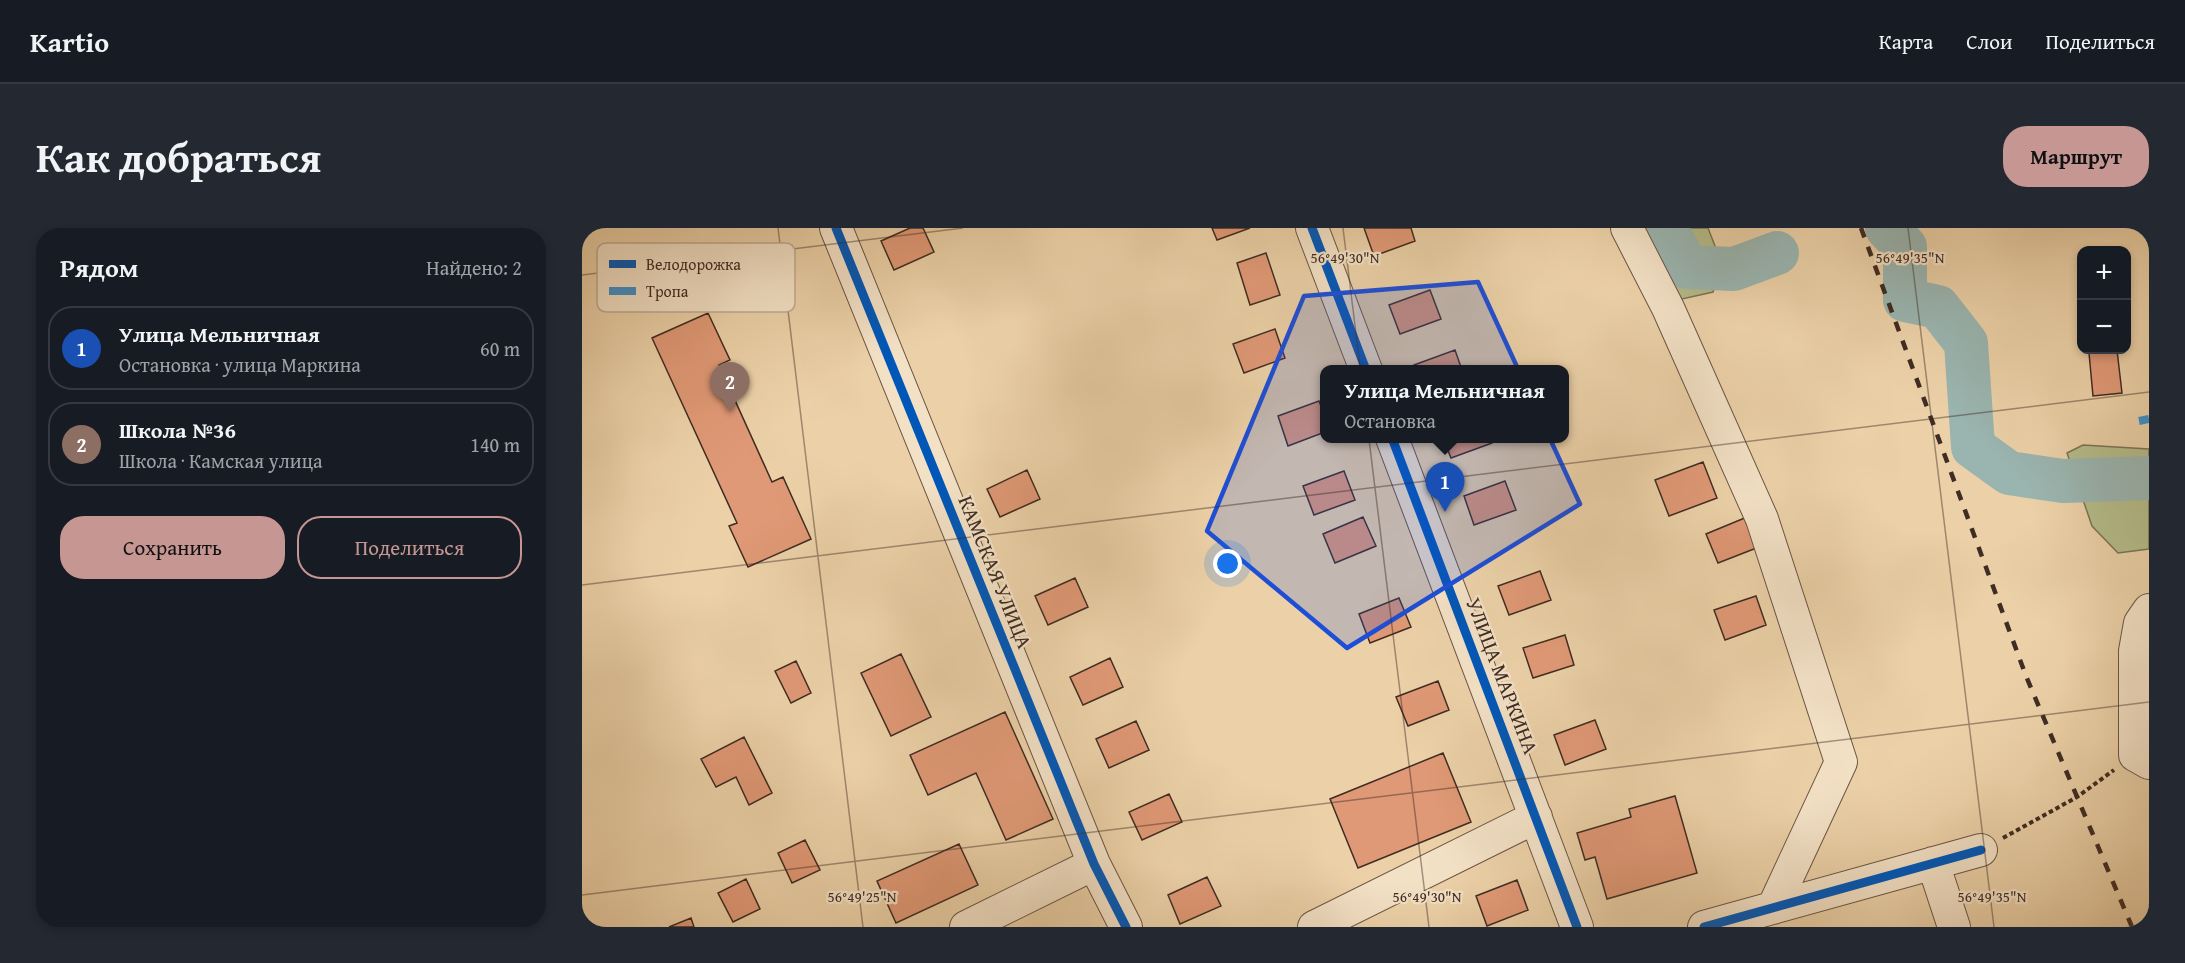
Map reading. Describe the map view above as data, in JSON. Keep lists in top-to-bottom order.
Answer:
{
  "streets": {
    "street": ["КАМСКАЯ УЛИЦА", "УЛИЦА МАРКИНА"]
  },
  "legend": ["Велодорожка", "Тропа"],
  "page": {
    "header": "Kartio",
    "nav": ["Карта", "Слои", "Поделиться"],
    "title": "Как добраться",
    "buttons": [
      "Маршрут",
      ["Сохранить", "Поделиться"]
    ],
    "heading": ["Рядом", "Найдено: 2"],
    "map_buttons": ["+", "−"],
    "list": [
      {
        "mark": "1",
        "name": "Улица Мельничная",
        "note": "Остановка · улица Маркина",
        "value": "60 m"
      },
      {
        "mark": "2",
        "name": "Школа №36",
        "note": "Школа · Камская улица",
        "value": "140 m"
      }
    ],
    "pins": ["2", "1"],
    "popup": ["Улица Мельничная", "Остановка"]
  },
  "coordinates": ["56°49'30\"N", "56°49'35\"N", "56°49'25\"N"]
}
